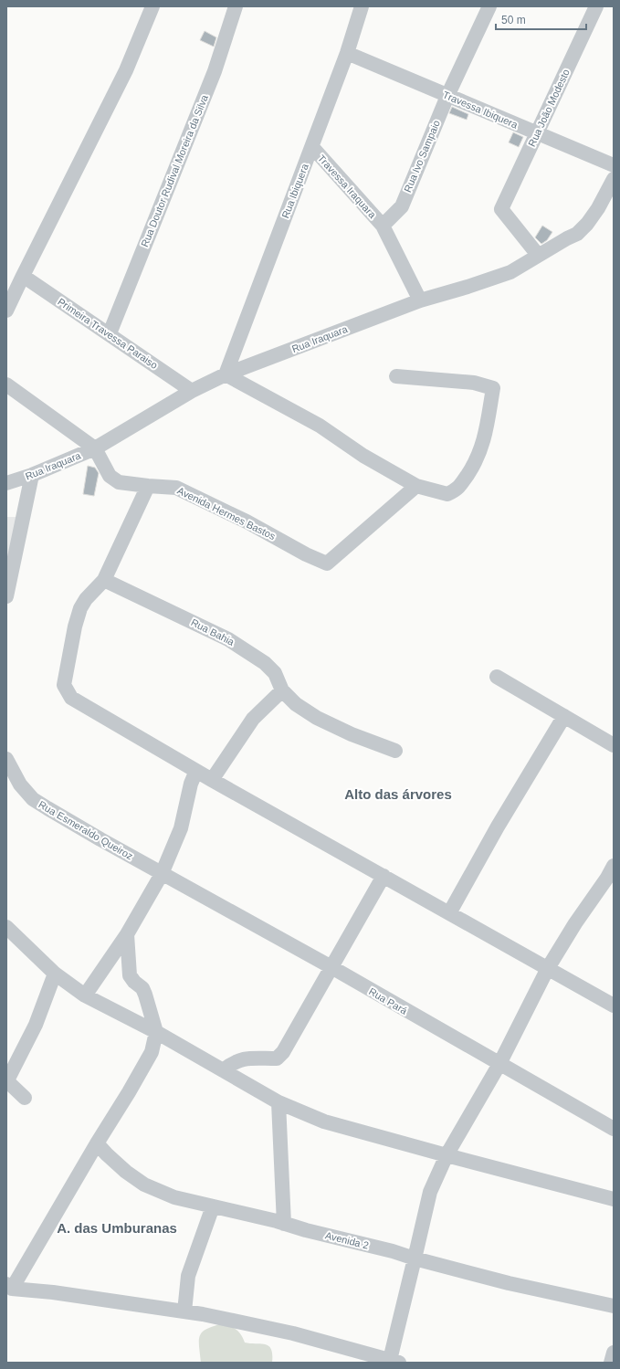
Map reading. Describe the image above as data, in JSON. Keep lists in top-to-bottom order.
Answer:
{
  "streets": {
    "street": [
      "Rua João Modesto",
      "Travessa Ibiquera",
      "Rua Ivo Sampaio",
      "Rua Doutor Rudival Moreira da Silva",
      "Travessa Iraquara",
      "Rua Ibiquera",
      "Primeira Travessa Paraiso",
      "Rua Iraquara",
      "Avenida Hermes Bastos",
      "Rua Bahia",
      "Rua Esmeraldo Queiroz",
      "Rua Pará",
      "Avenida 2"
    ]
  },
  "crossings": [
    ["Rua João Modesto", "Travessa Ibiquera"],
    ["Rua João Modesto", "Rua Iraquara"],
    ["Travessa Ibiquera", "Rua Ivo Sampaio"],
    ["Travessa Ibiquera", "Rua Ibiquera"],
    ["Rua Ivo Sampaio", "Travessa Iraquara"],
    ["Rua Doutor Rudival Moreira da Silva", "Primeira Travessa Paraiso"],
    ["Travessa Iraquara", "Rua Ibiquera"],
    ["Rua Ibiquera", "Rua Iraquara"],
    ["Primeira Travessa Paraiso", "Rua Iraquara"],
    ["Rua Iraquara", "Avenida Hermes Bastos"],
    ["Rua Esmeraldo Queiroz", "Rua Pará"]
  ],
  "districts": ["Alto das árvores", "A. das Umburanas"],
  "scale_bar": "50 m"
}
